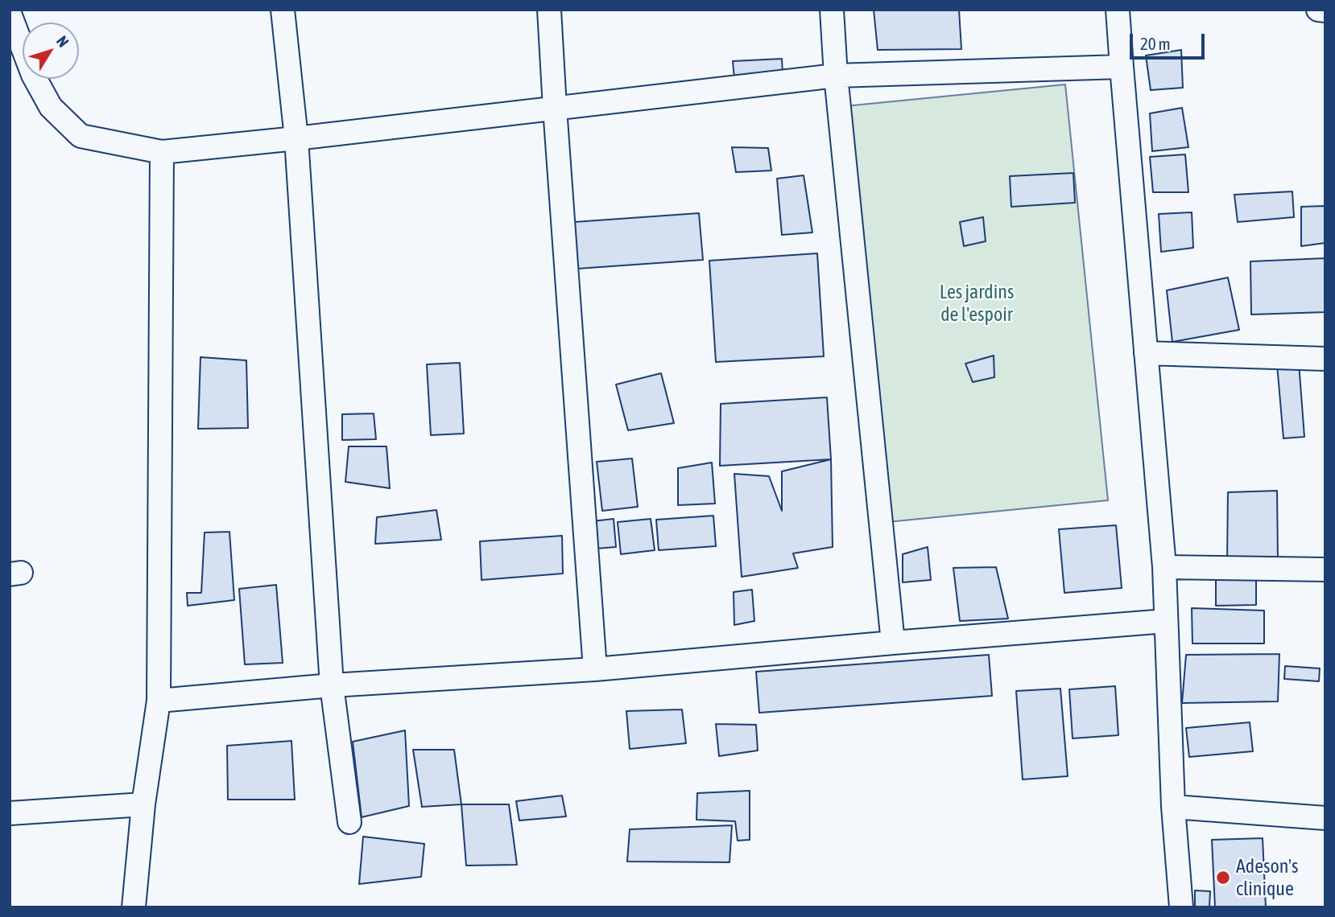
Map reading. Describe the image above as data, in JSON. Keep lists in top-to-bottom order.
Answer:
{
  "parks": ["Les jardins de l'espoir"],
  "places": ["Adeson's clinique"],
  "scale_bar": "20 m",
  "north": "top right"
}
